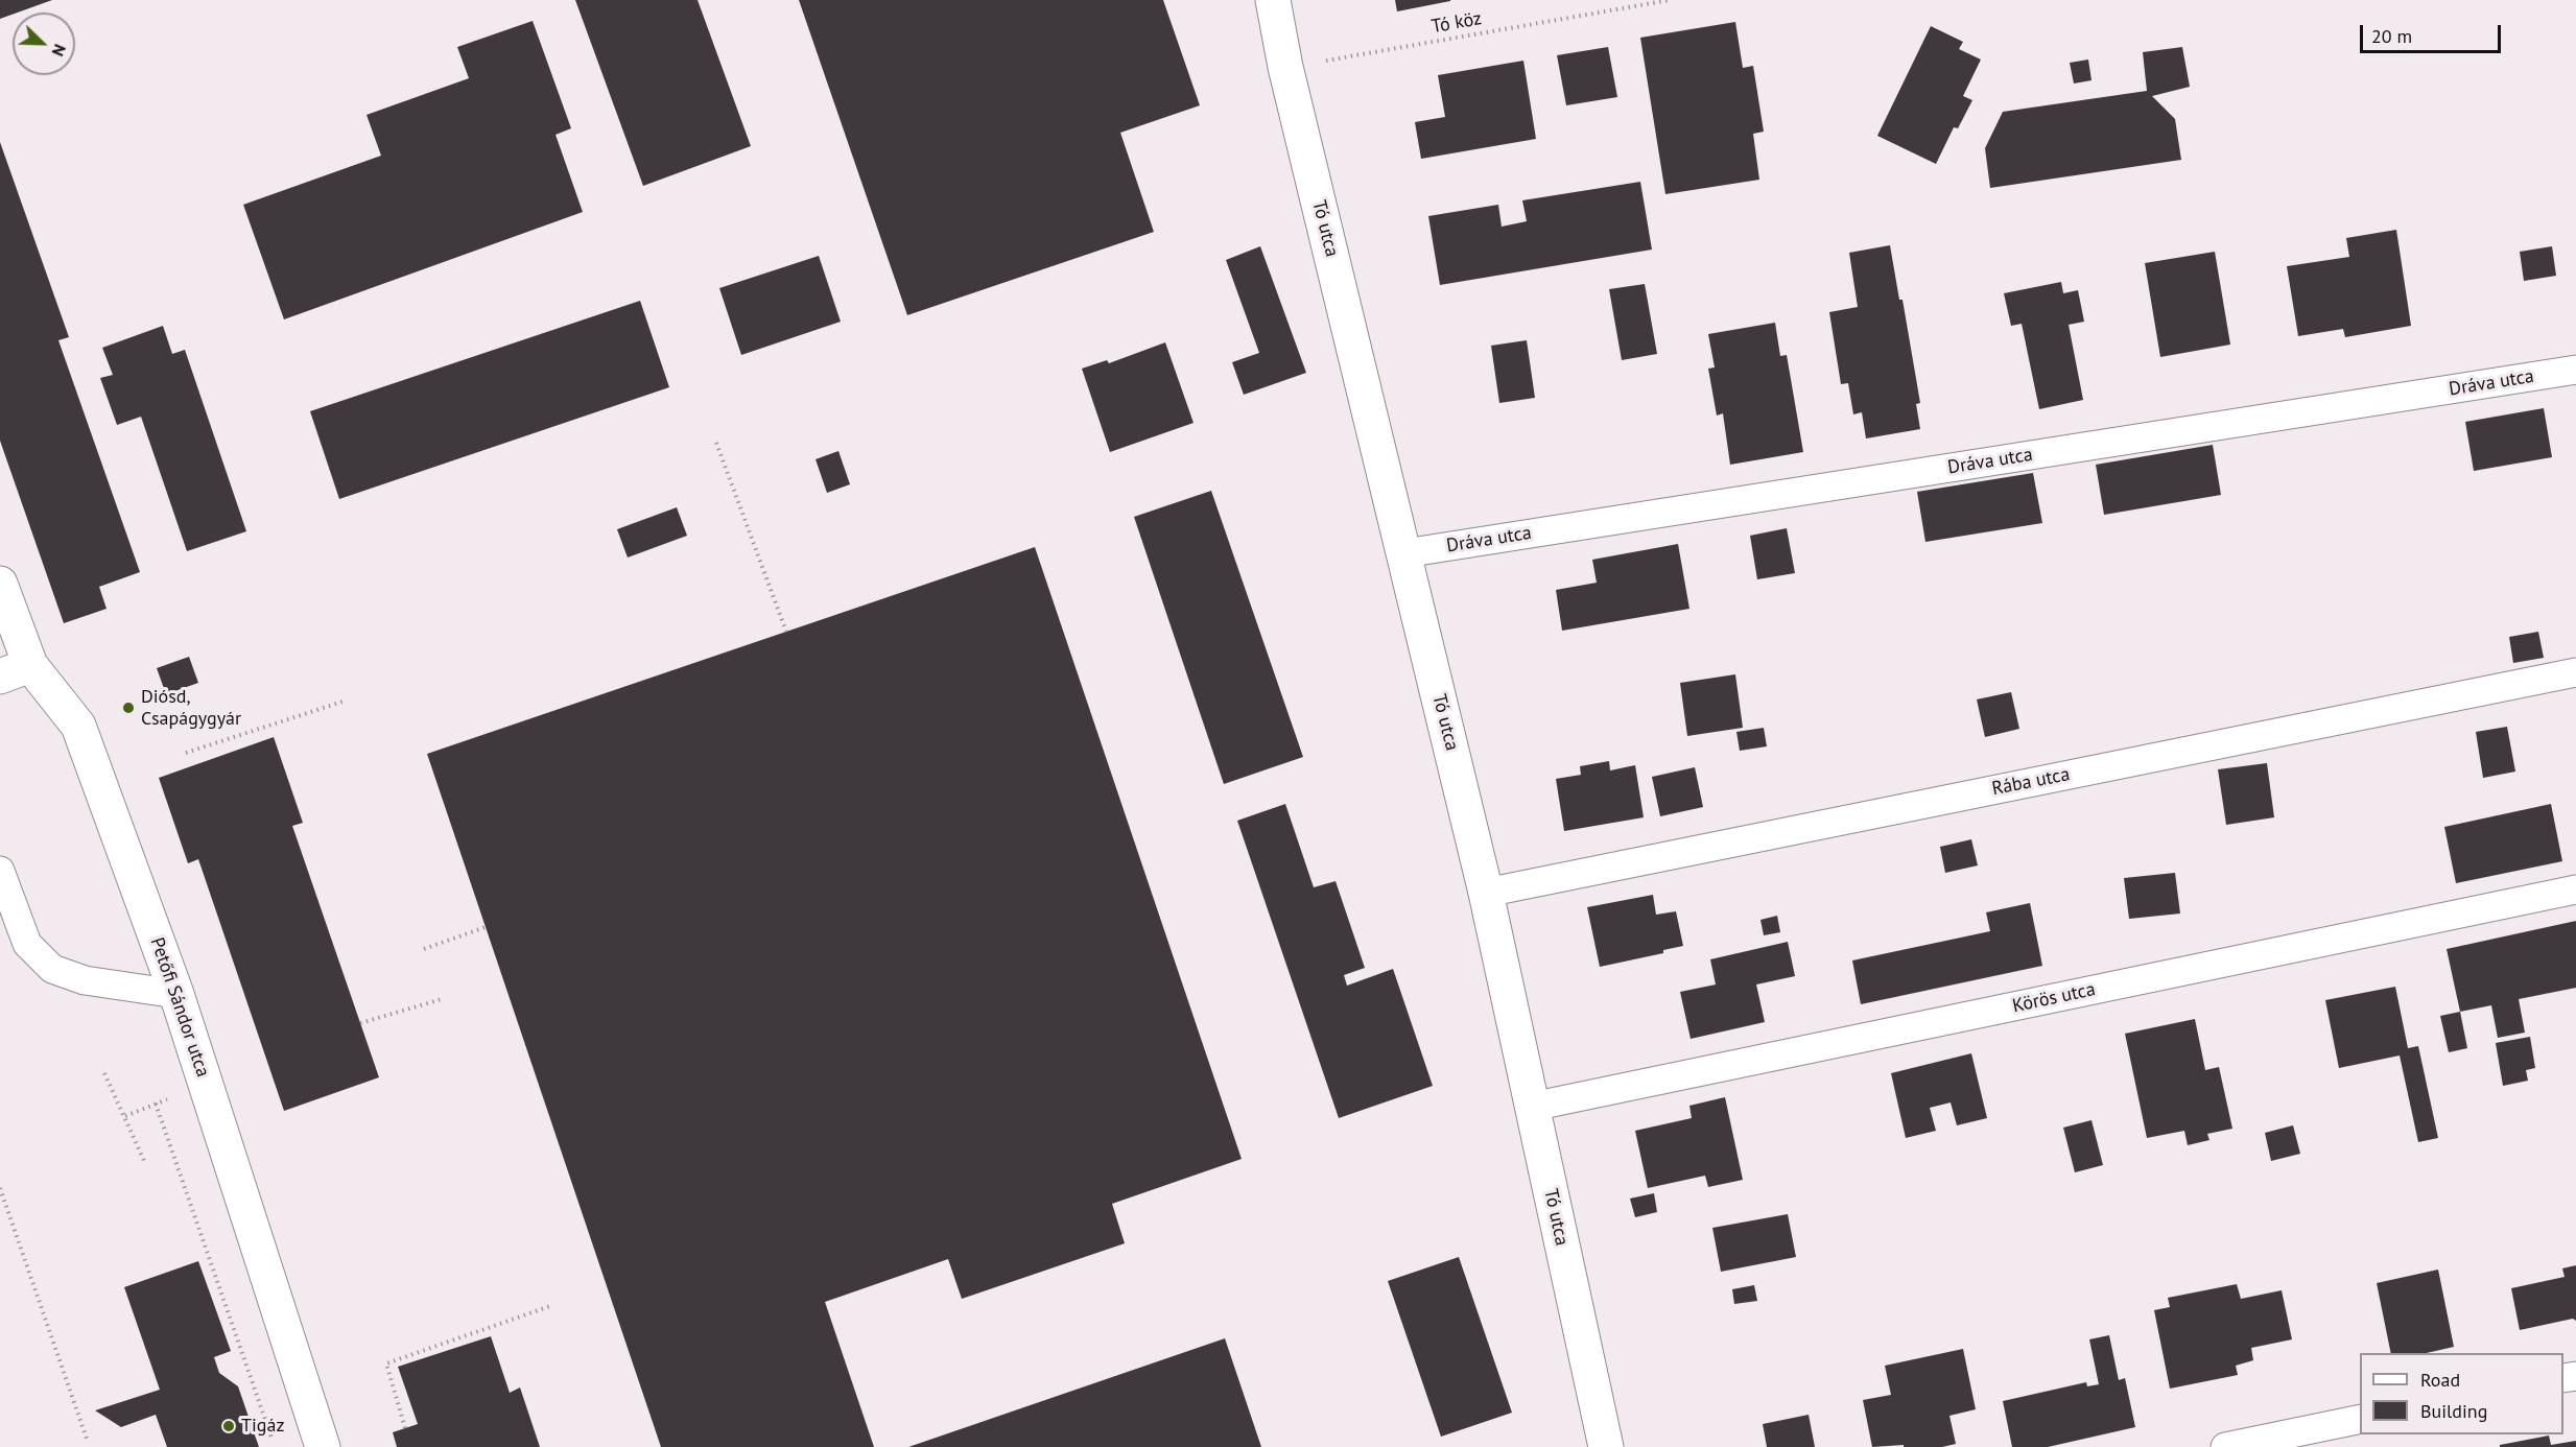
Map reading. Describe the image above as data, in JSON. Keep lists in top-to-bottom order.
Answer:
{
  "streets": {
    "street": ["Tó utca", "Petőfi Sándor utca"],
    "lane": ["Dráva utca", "Rába utca", "Körös utca"],
    "path": ["Tó köz"]
  },
  "crossings": [
    ["Tó köz", "Tó utca"],
    ["Tó utca", "Dráva utca"],
    ["Tó utca", "Rába utca"],
    ["Tó utca", "Körös utca"]
  ],
  "places": ["Diósd, Csapágygyár", "Tigáz"],
  "legend": ["Road", "Building"],
  "scale_bar": "20 m",
  "north": "bottom right"
}
